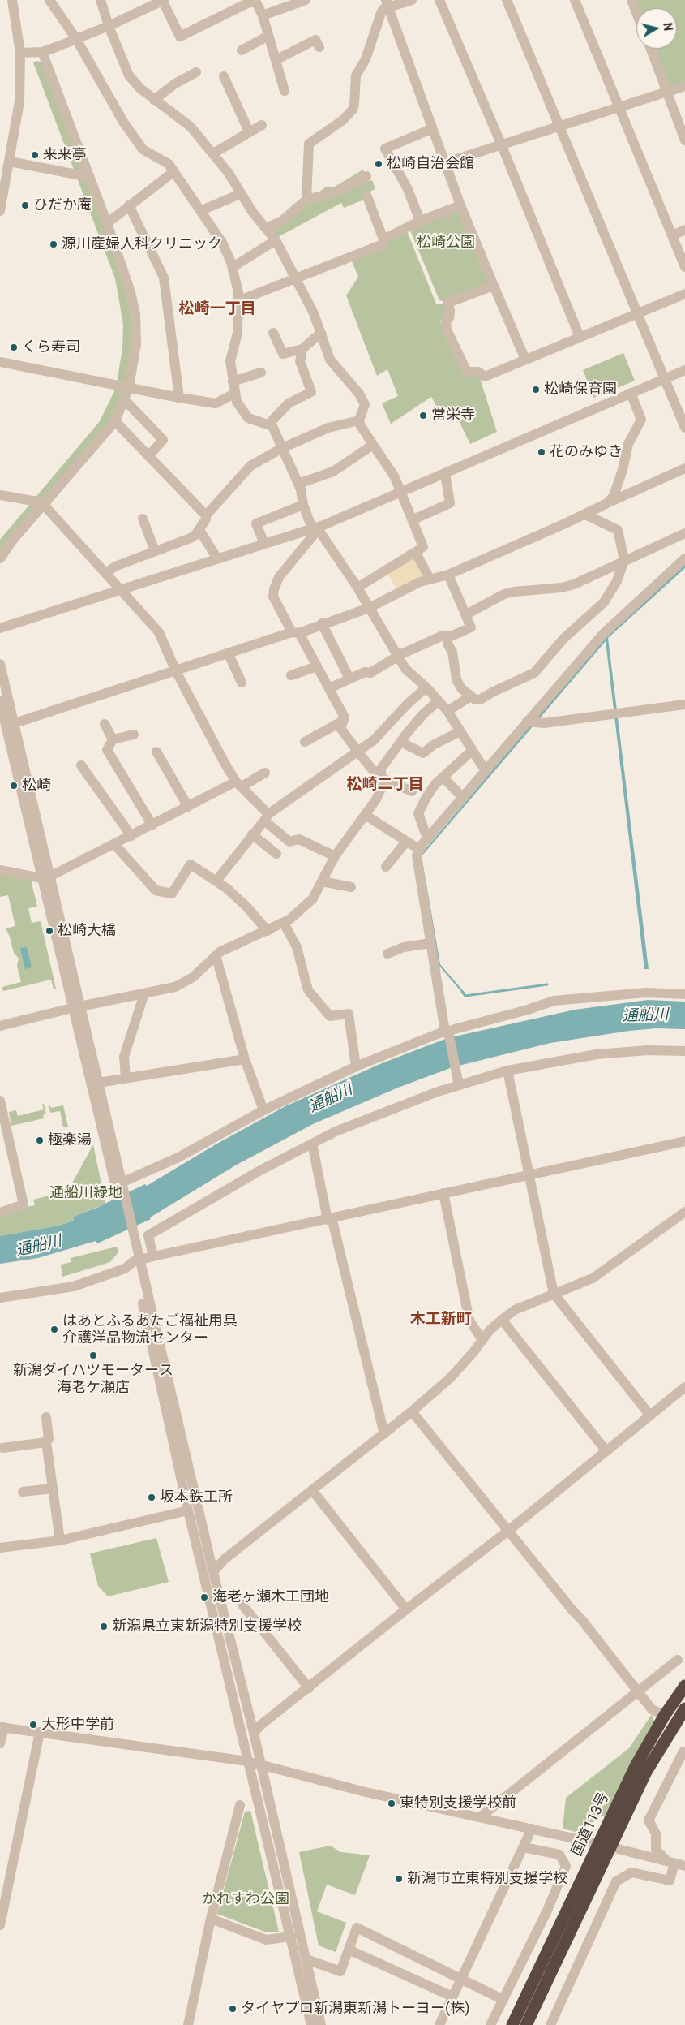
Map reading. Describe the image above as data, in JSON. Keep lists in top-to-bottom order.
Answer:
{
  "streets": {
    "highway": ["国道113号"]
  },
  "districts": ["松崎一丁目", "松崎二丁目", "木工新町"],
  "water": ["通船川"],
  "parks": ["松崎公園", "通船川緑地", "かれすわ公園"],
  "places": [
    "来来亭",
    "松崎自治会館",
    "ひだか庵",
    "源川産婦人科クリニック",
    "くら寿司",
    "松崎保育園",
    "常栄寺",
    "花のみゆき",
    "松崎",
    "松崎大橋",
    "極楽湯",
    "はあとふるあたご福祉用具 介護洋品物流センター",
    "新潟ダイハツモータース 海老ケ瀬店",
    "坂本鉄工所",
    "海老ヶ瀬木工団地",
    "新潟県立東新潟特別支援学校",
    "大形中学前",
    "東特別支援学校前",
    "新潟市立東特別支援学校",
    "タイヤプロ新潟東新潟トーヨー(株)"
  ],
  "north": "right"
}
